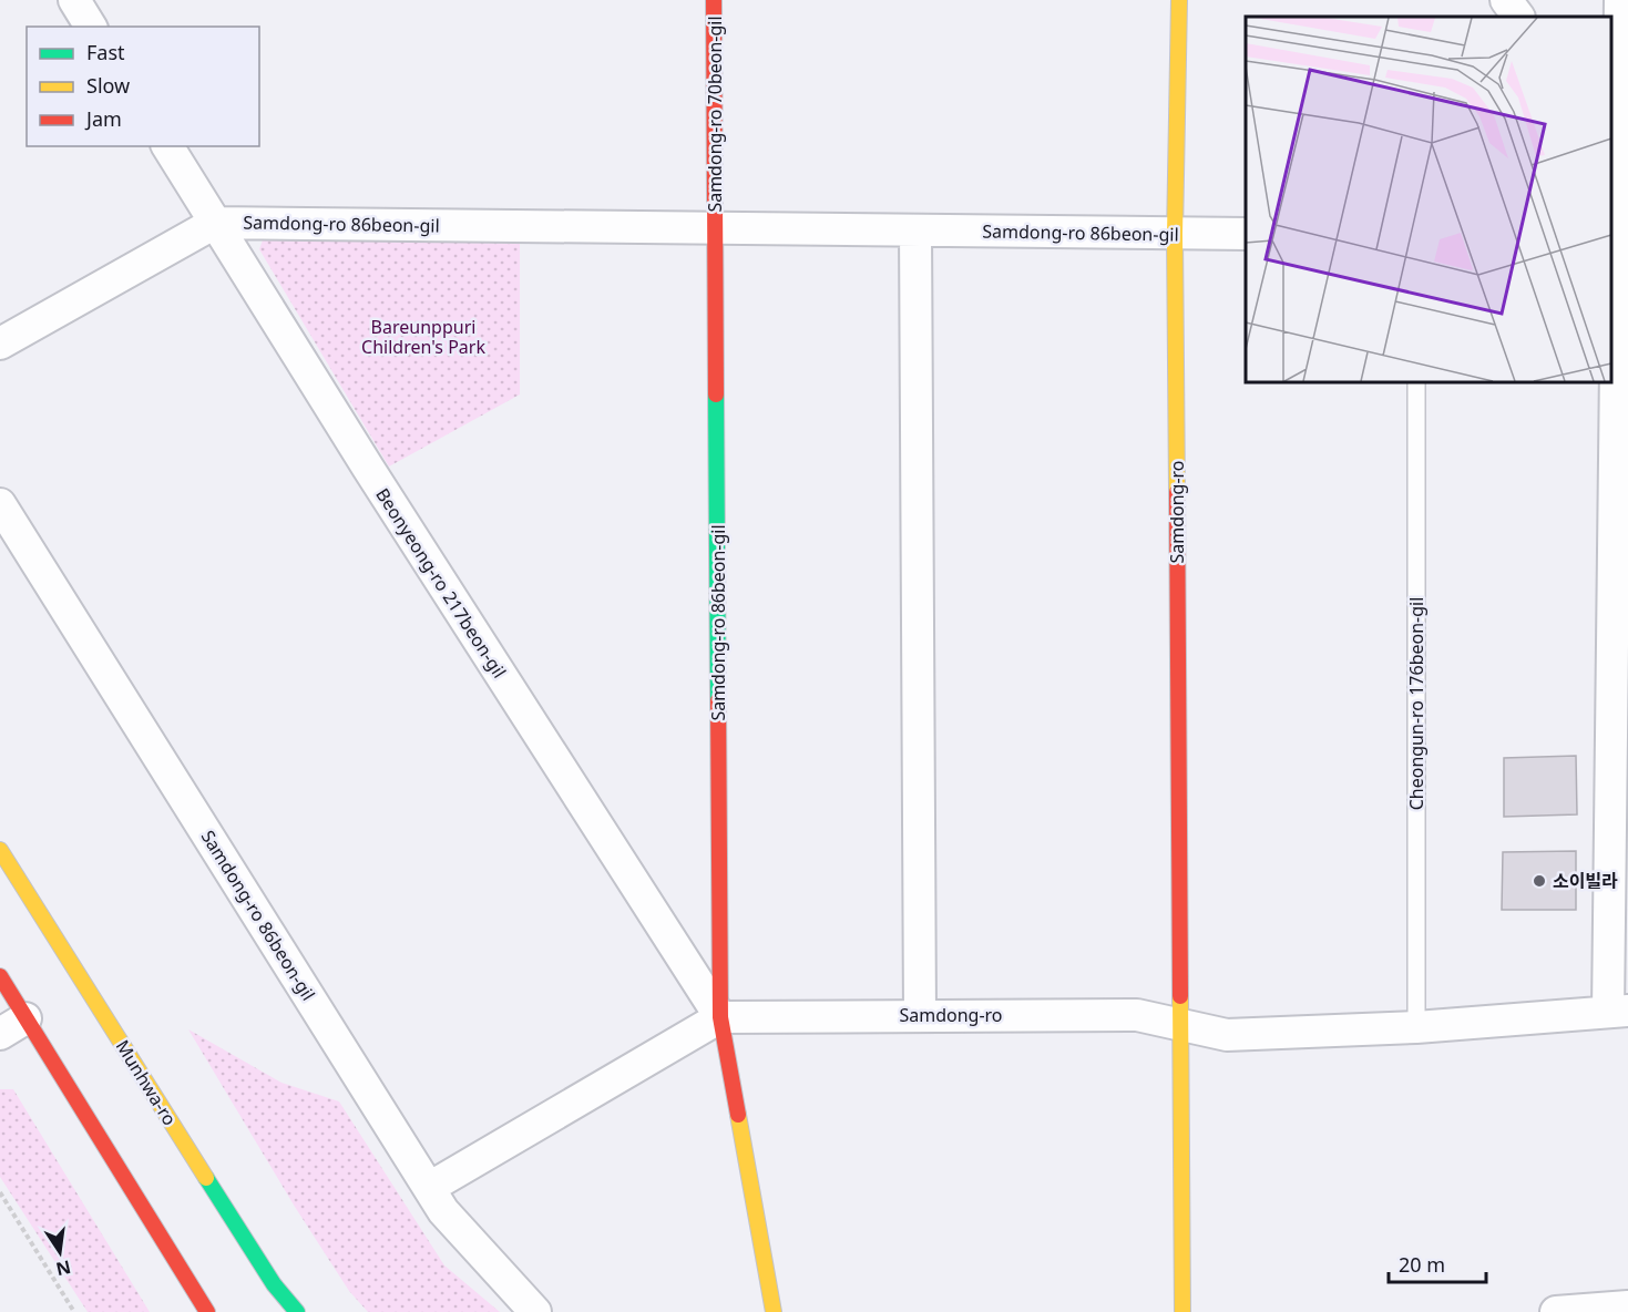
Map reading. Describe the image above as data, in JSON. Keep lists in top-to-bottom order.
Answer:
{
  "streets": {
    "street": [
      "Samdong-ro 70beon-gil",
      "Samdong-ro 86beon-gil",
      "Samdong-ro",
      "Beonyeong-ro 217beon-gil",
      "Munhwa-ro"
    ],
    "lane": ["Cheongun-ro 176beon-gil"]
  },
  "crossings": [
    ["Samdong-ro 70beon-gil", "Samdong-ro 86beon-gil"],
    ["Samdong-ro 86beon-gil", "Samdong-ro"],
    ["Samdong-ro 86beon-gil", "Beonyeong-ro 217beon-gil"],
    ["Samdong-ro", "Beonyeong-ro 217beon-gil"]
  ],
  "parks": ["Bareunppuri Children's Park"],
  "places": ["소이빌라"],
  "legend": ["Fast", "Slow", "Jam"],
  "scale_bar": "20 m",
  "north": "bottom"
}
